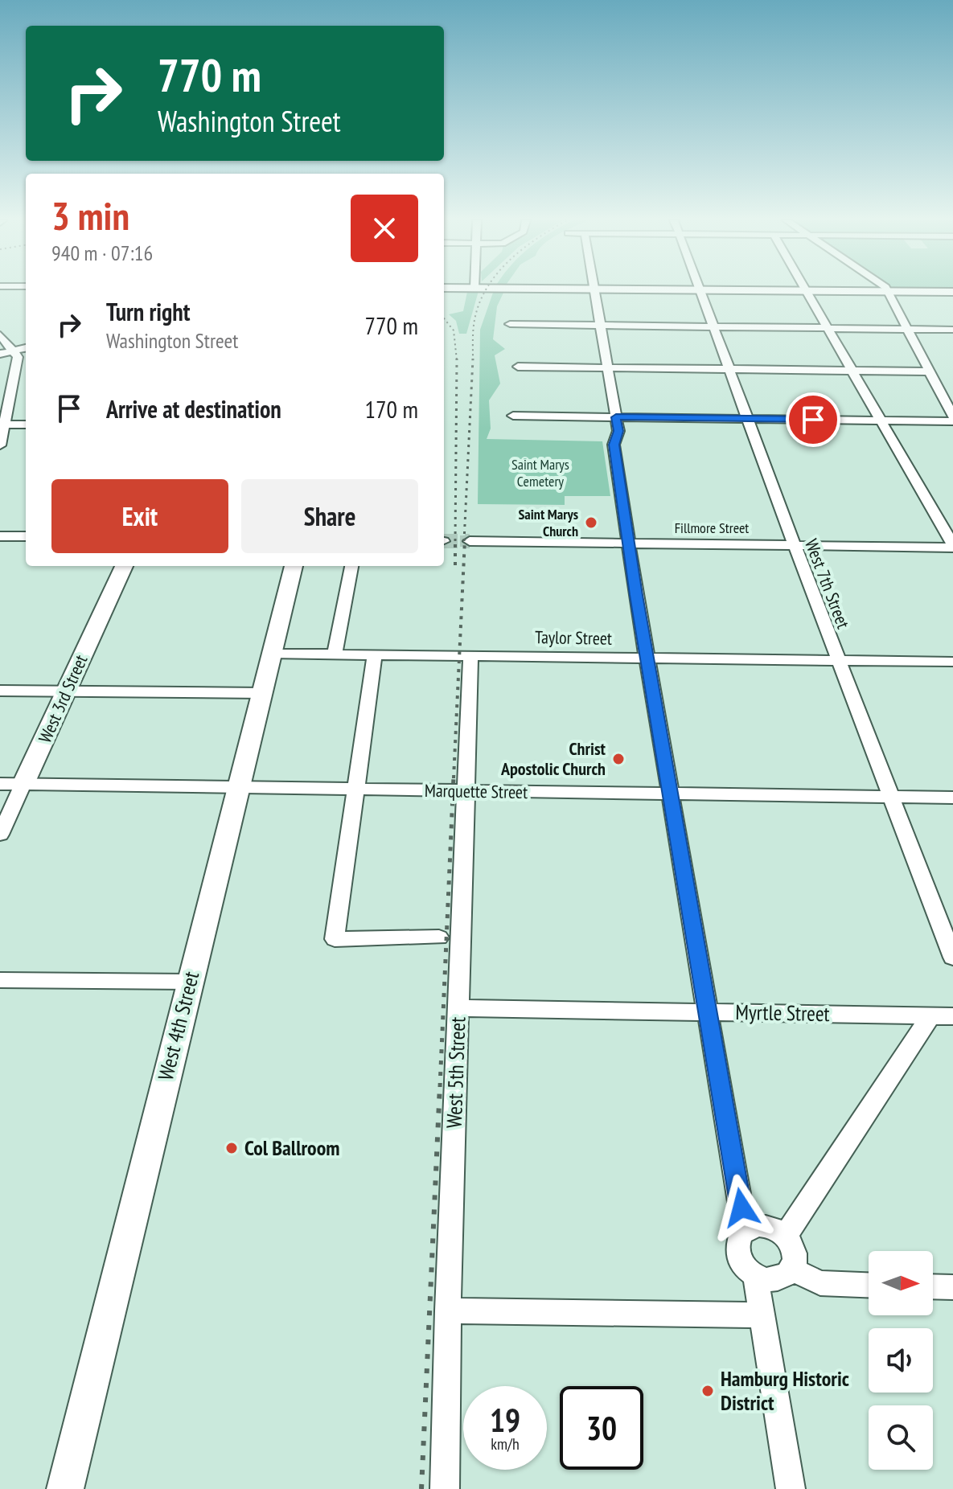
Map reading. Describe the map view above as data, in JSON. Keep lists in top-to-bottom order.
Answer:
{
  "streets": {
    "main road": ["West 3rd Street", "West 4th Street"],
    "street": [
      "Fillmore Street",
      "West 7th Street",
      "Taylor Street",
      "Marquette Street",
      "Myrtle Street",
      "West 5th Street"
    ]
  },
  "crossings": [
    ["Fillmore Street", "West 7th Street"],
    ["West 7th Street", "Taylor Street"],
    ["West 7th Street", "Marquette Street"],
    ["Taylor Street", "West 4th Street"],
    ["Taylor Street", "West 5th Street"],
    ["West 3rd Street", "Marquette Street"],
    ["Marquette Street", "West 4th Street"],
    ["Marquette Street", "West 5th Street"],
    ["Myrtle Street", "West 5th Street"]
  ],
  "parks": ["Saint Marys Cemetery"],
  "places": [
    "Saint Marys Church",
    "Christ Apostolic Church",
    "Col Ballroom",
    "Hamburg Historic District"
  ],
  "north": "right",
  "page": {
    "turn": ["770 m", "Washington Street"],
    "heading": ["3 min", "940 m · 07:16"],
    "list": [
      {
        "name": "Turn right",
        "note": "Washington Street",
        "value": "770 m"
      },
      {
        "name": "Arrive at destination",
        "value": "170 m"
      }
    ],
    "buttons": ["Exit", "Share"],
    "speed": "19 km/h",
    "limit": "30"
  }
}
